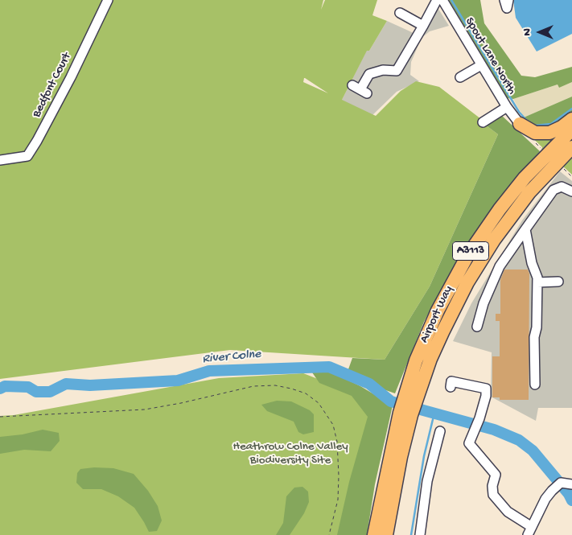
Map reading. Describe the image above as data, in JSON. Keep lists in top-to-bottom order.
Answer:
{
  "streets": {
    "highway": ["A3113", "Airport Way"],
    "street": ["Spout Lane North", "Bedfont Court"]
  },
  "water": ["River Colne"],
  "parks": ["Heathrow Colne Valley Biodiversity Site"],
  "north": "left"
}
